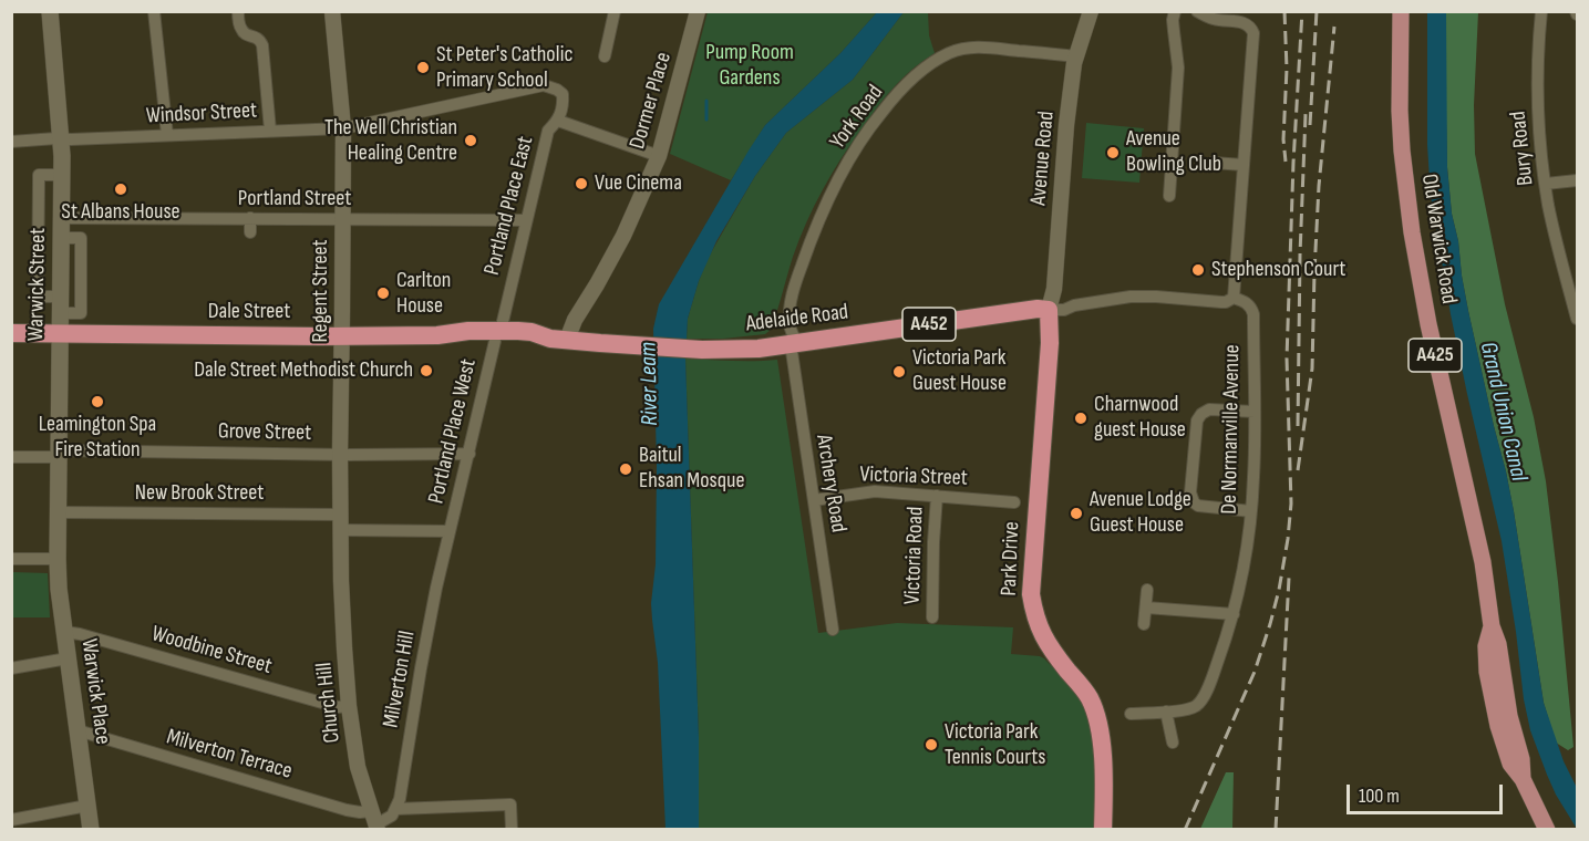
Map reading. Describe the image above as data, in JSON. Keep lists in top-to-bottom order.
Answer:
{
  "streets": {
    "highway": [
      "Dale Street",
      "Adelaide Road",
      "A452",
      "Park Drive"
    ],
    "main road": [
      "Old Warwick Road",
      "Warwick Street",
      "A425",
      "Warwick Place"
    ],
    "street": [
      "Dormer Place",
      "Windsor Street",
      "York Road",
      "Bury Road",
      "Avenue Road",
      "Portland Street",
      "Portland Place East",
      "Regent Street",
      "De Normanville Avenue",
      "Portland Place West",
      "Grove Street",
      "Victoria Street",
      "Archery Road",
      "New Brook Street",
      "Victoria Road",
      "Woodbine Street",
      "Milverton Hill",
      "Church Hill",
      "Milverton Terrace"
    ]
  },
  "crossings": [
    ["Dormer Place", "Adelaide Road"],
    ["Windsor Street", "Portland Place East"],
    ["Windsor Street", "Warwick Street"],
    ["Windsor Street", "Regent Street"],
    ["York Road", "Avenue Road"],
    ["York Road", "Adelaide Road"],
    ["York Road", "Archery Road"],
    ["Avenue Road", "Adelaide Road"],
    ["Avenue Road", "Park Drive"],
    ["Portland Street", "Portland Place East"],
    ["Portland Street", "Warwick Street"],
    ["Portland Street", "Regent Street"],
    ["Portland Place East", "Dale Street"],
    ["Portland Place East", "Adelaide Road"],
    ["Portland Place East", "Portland Place West"],
    ["Warwick Street", "Dale Street"],
    ["Warwick Street", "A452"],
    ["Warwick Street", "Grove Street"],
    ["Warwick Street", "New Brook Street"],
    ["Warwick Street", "Warwick Place"],
    ["Regent Street", "Dale Street"],
    ["Regent Street", "Grove Street"],
    ["Regent Street", "New Brook Street"],
    ["Regent Street", "Church Hill"],
    ["Dale Street", "Adelaide Road"],
    ["Dale Street", "A452"],
    ["Dale Street", "Portland Place West"],
    ["Adelaide Road", "Portland Place West"],
    ["Adelaide Road", "Archery Road"],
    ["Adelaide Road", "Park Drive"],
    ["Portland Place West", "Grove Street"],
    ["Portland Place West", "New Brook Street"],
    ["Portland Place West", "Milverton Hill"],
    ["Victoria Street", "Archery Road"],
    ["Victoria Street", "Victoria Road"],
    ["New Brook Street", "Milverton Hill"],
    ["Woodbine Street", "Warwick Place"],
    ["Woodbine Street", "Church Hill"],
    ["Warwick Place", "Milverton Terrace"],
    ["Church Hill", "Milverton Terrace"]
  ],
  "water": ["River Leam", "Grand Union Canal"],
  "parks": ["Pump Room Gardens"],
  "places": [
    "St Peter's Catholic Primary School",
    "The Well Christian Healing Centre",
    "Avenue Bowling Club",
    "Vue Cinema",
    "St Albans House",
    "Stephenson Court",
    "Carlton House",
    "Dale Street Methodist Church",
    "Victoria Park Guest House",
    "Leamington Spa Fire Station",
    "Charnwood guest House",
    "Baitul Ehsan Mosque",
    "Avenue Lodge Guest House",
    "Victoria Park Tennis Courts"
  ],
  "scale_bar": "100 m"
}
